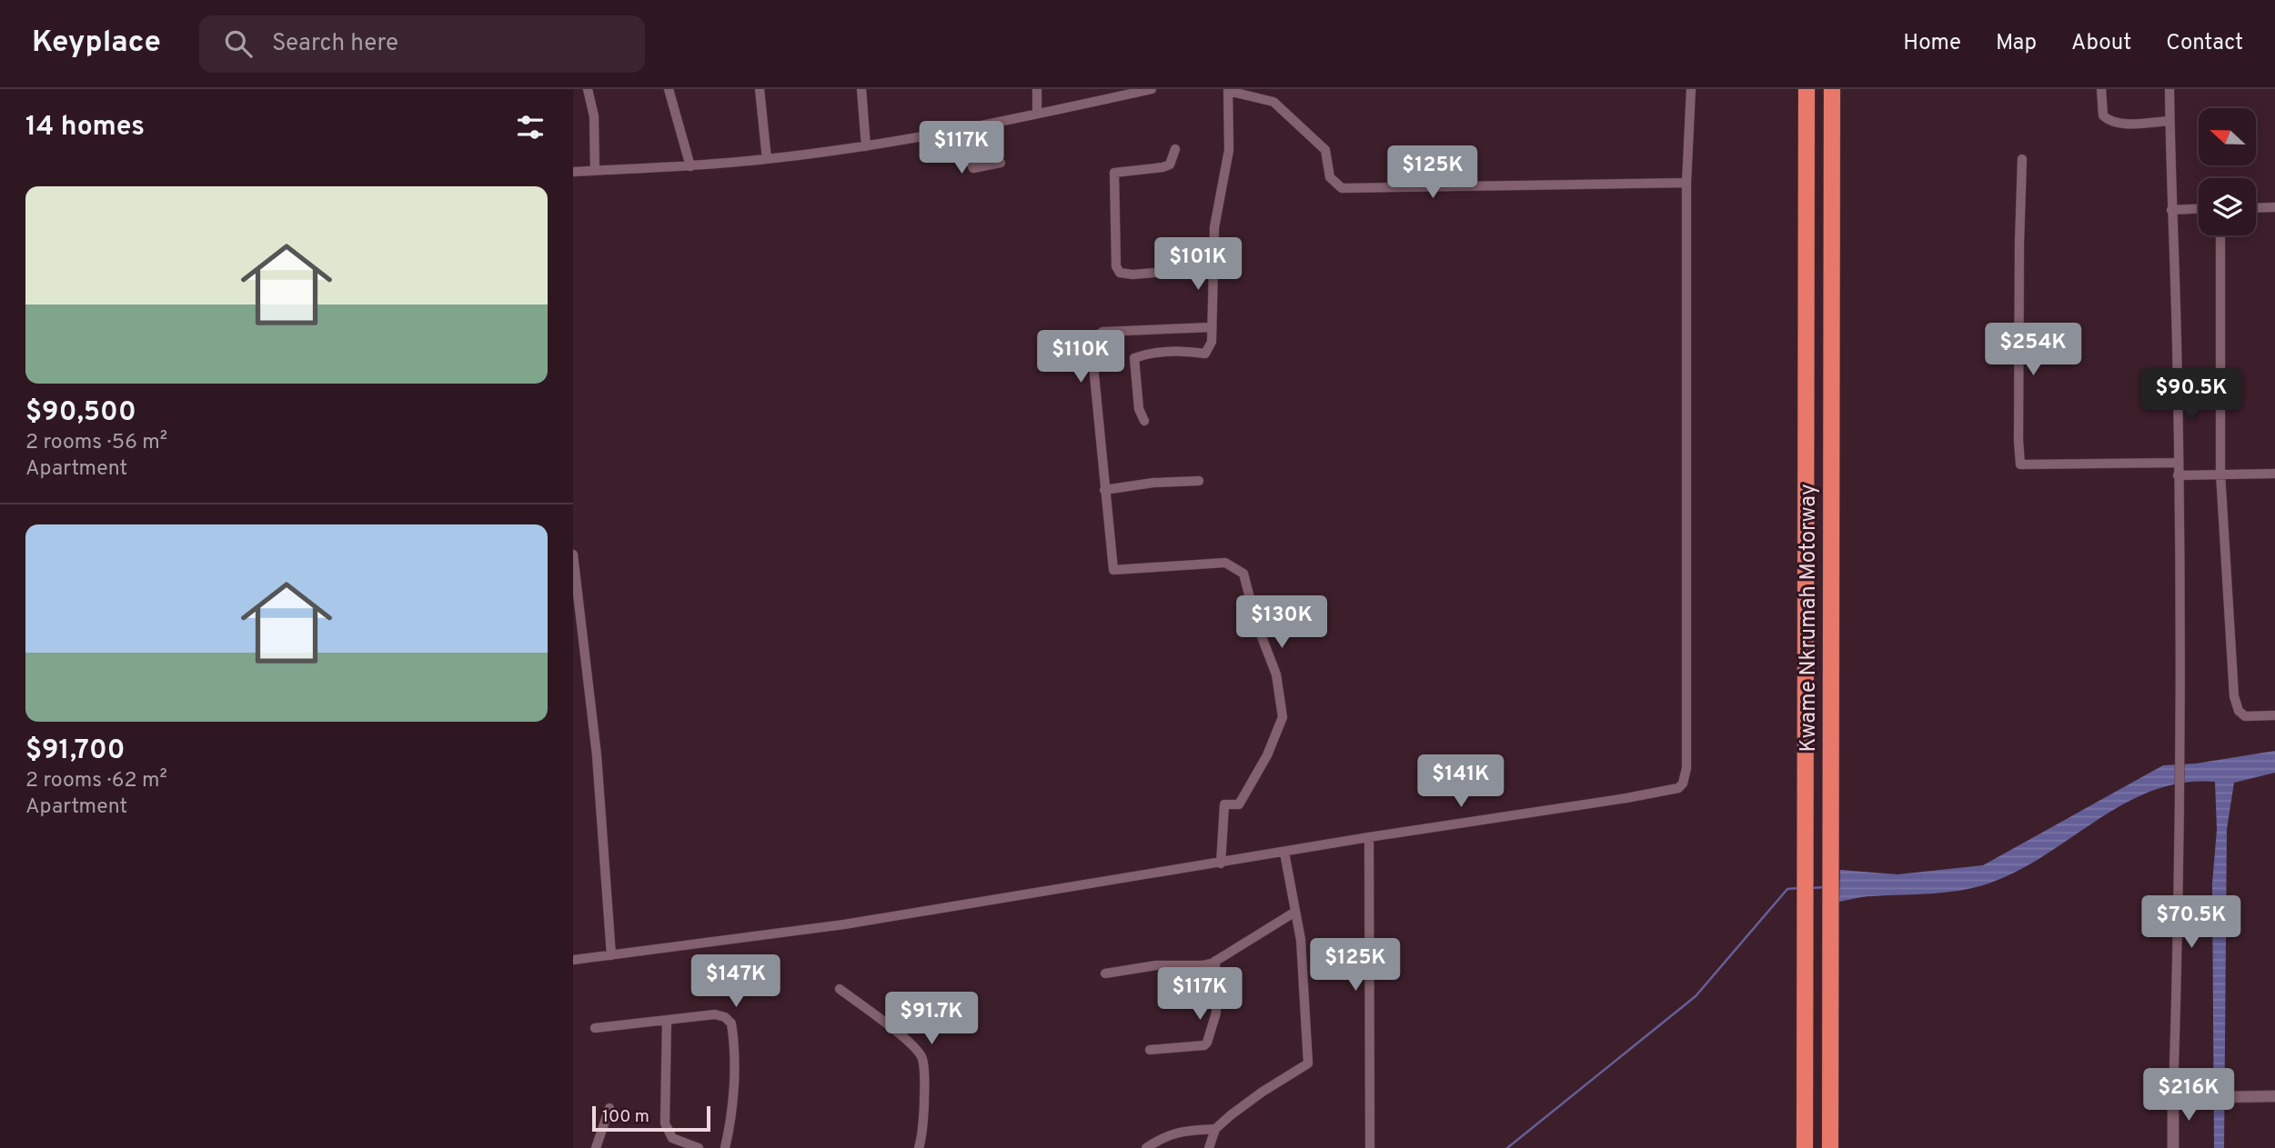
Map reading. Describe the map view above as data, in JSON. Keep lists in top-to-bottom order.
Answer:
{
  "streets": {
    "highway": ["Kwame Nkrumah Motorway"]
  },
  "scale_bar": "100 m",
  "north": "left",
  "page": {
    "header": "Keyplace",
    "search": "Search here",
    "nav": [
      "Home",
      "Map",
      "About",
      "Contact"
    ],
    "heading": "14 homes",
    "price": [
      "$117K",
      "$125K",
      "$101K",
      "$254K",
      "$110K",
      "$90.5K",
      "$130K",
      "$141K",
      "$70.5K",
      "$125K",
      "$147K",
      "$117K",
      "$91.7K",
      "$216K"
    ],
    "list": [
      {
        "name": "$90,500",
        "note": "2 rooms · 56 m² · Apartment"
      },
      {
        "name": "$91,700",
        "note": "2 rooms · 62 m² · Apartment"
      }
    ],
    "scale": "100 m"
  }
}
